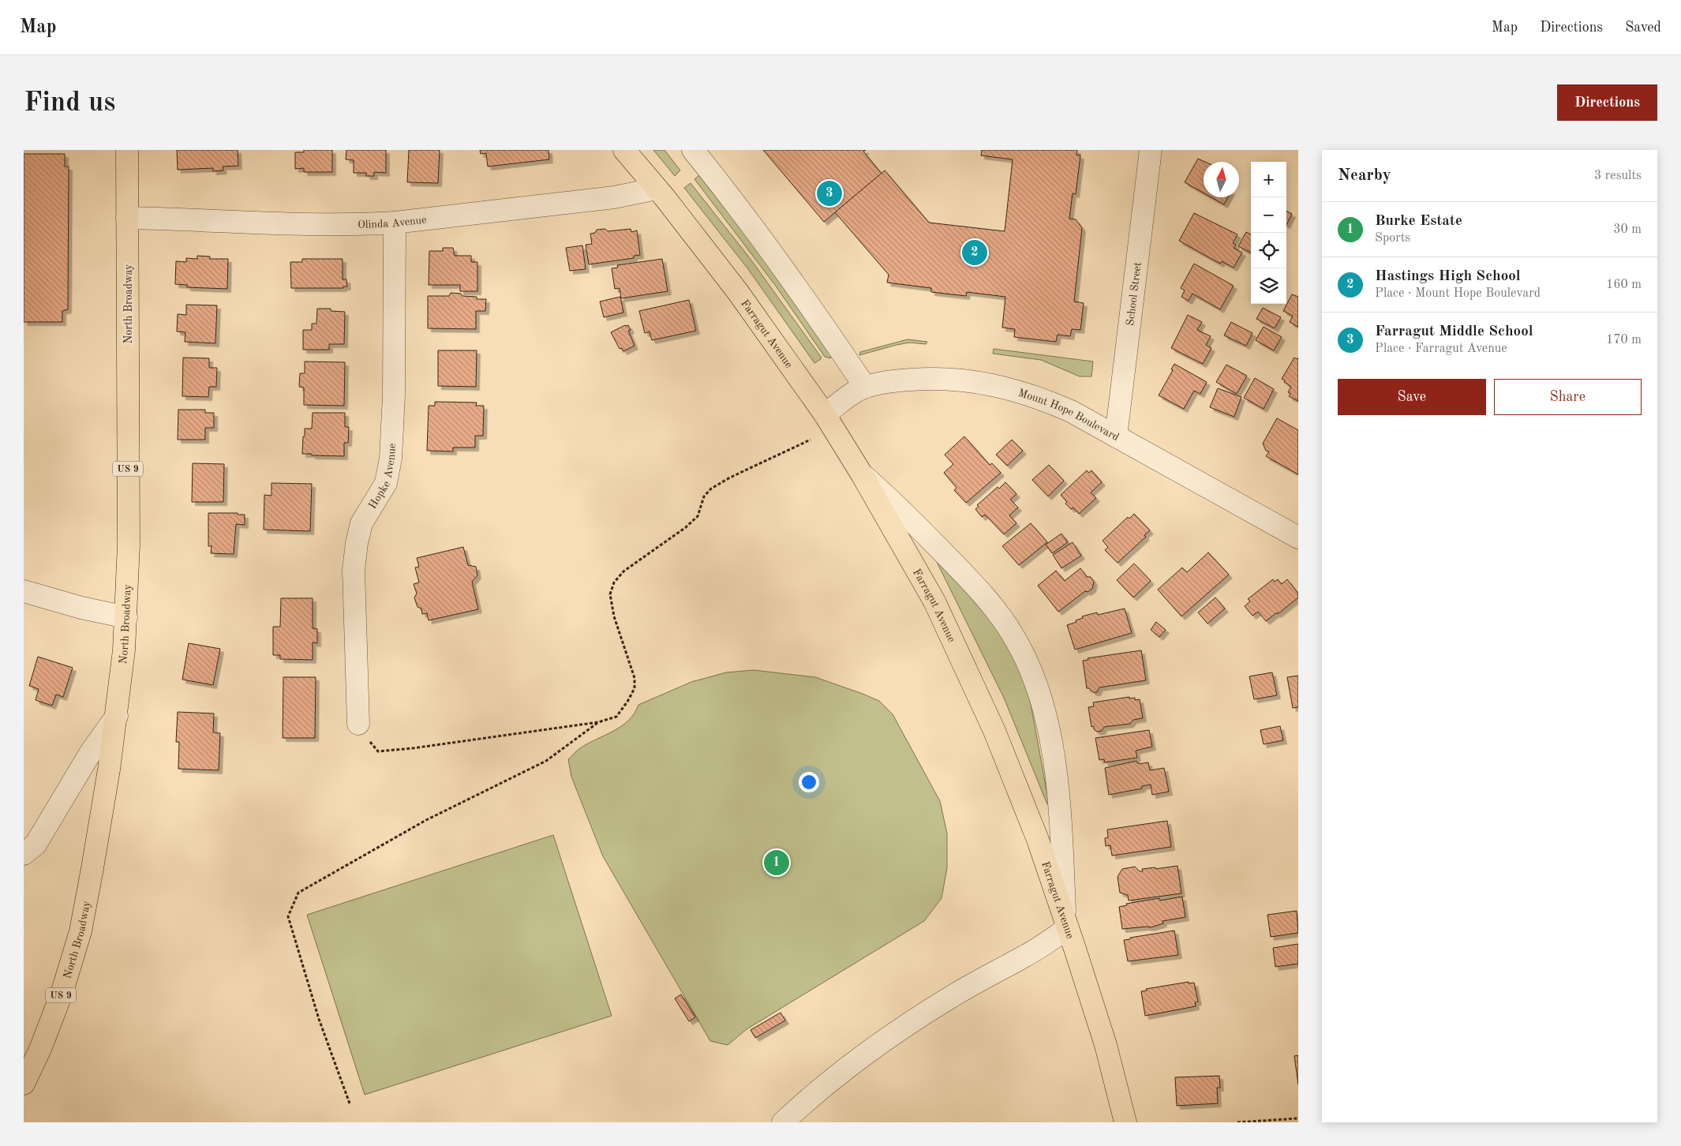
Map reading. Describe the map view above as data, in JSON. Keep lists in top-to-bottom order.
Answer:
{
  "streets": {
    "main road": ["North Broadway", "Farragut Avenue", "US 9"],
    "street": [
      "Olinda Avenue",
      "School Street",
      "Mount Hope Boulevard",
      "Hopke Avenue"
    ]
  },
  "crossings": [
    ["Olinda Avenue", "North Broadway"],
    ["Olinda Avenue", "Farragut Avenue"],
    ["Olinda Avenue", "Hopke Avenue"],
    ["School Street", "Mount Hope Boulevard"],
    ["Farragut Avenue", "Mount Hope Boulevard"]
  ],
  "north": "top",
  "page": {
    "header": "Map",
    "nav": ["Map", "Directions", "Saved"],
    "buttons": [
      "Directions",
      ["Save", "Share"]
    ],
    "title": "Find us",
    "heading": ["Nearby", "3 results"],
    "map_buttons": ["+", "−"],
    "pins": ["3", "2", "1"],
    "list": [
      {
        "mark": "1",
        "name": "Burke Estate",
        "note": "Sports",
        "value": "30 m"
      },
      {
        "mark": "2",
        "name": "Hastings High School",
        "note": "Place · Mount Hope Boulevard",
        "value": "160 m"
      },
      {
        "mark": "3",
        "name": "Farragut Middle School",
        "note": "Place · Farragut Avenue",
        "value": "170 m"
      }
    ]
  }
}
